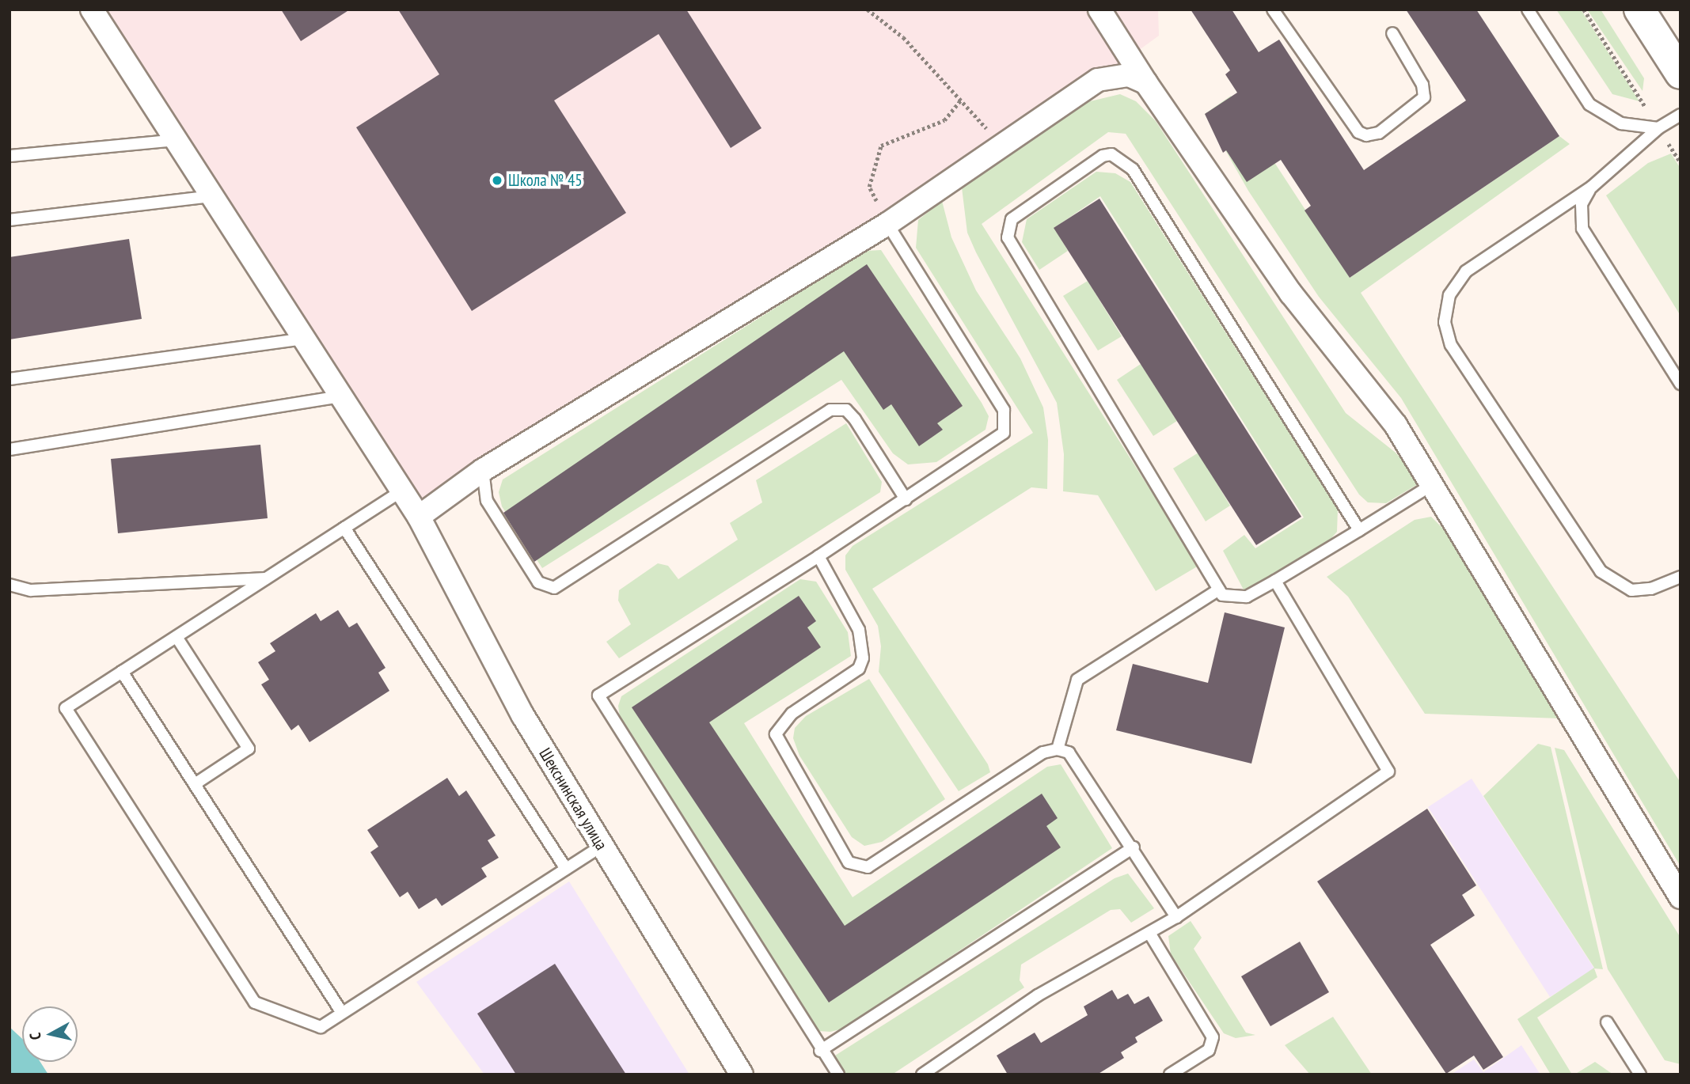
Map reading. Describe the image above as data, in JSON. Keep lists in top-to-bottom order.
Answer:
{
  "streets": {
    "street": ["Шекснинская улица"]
  },
  "places": ["Школа № 45"],
  "north": "left"
}
